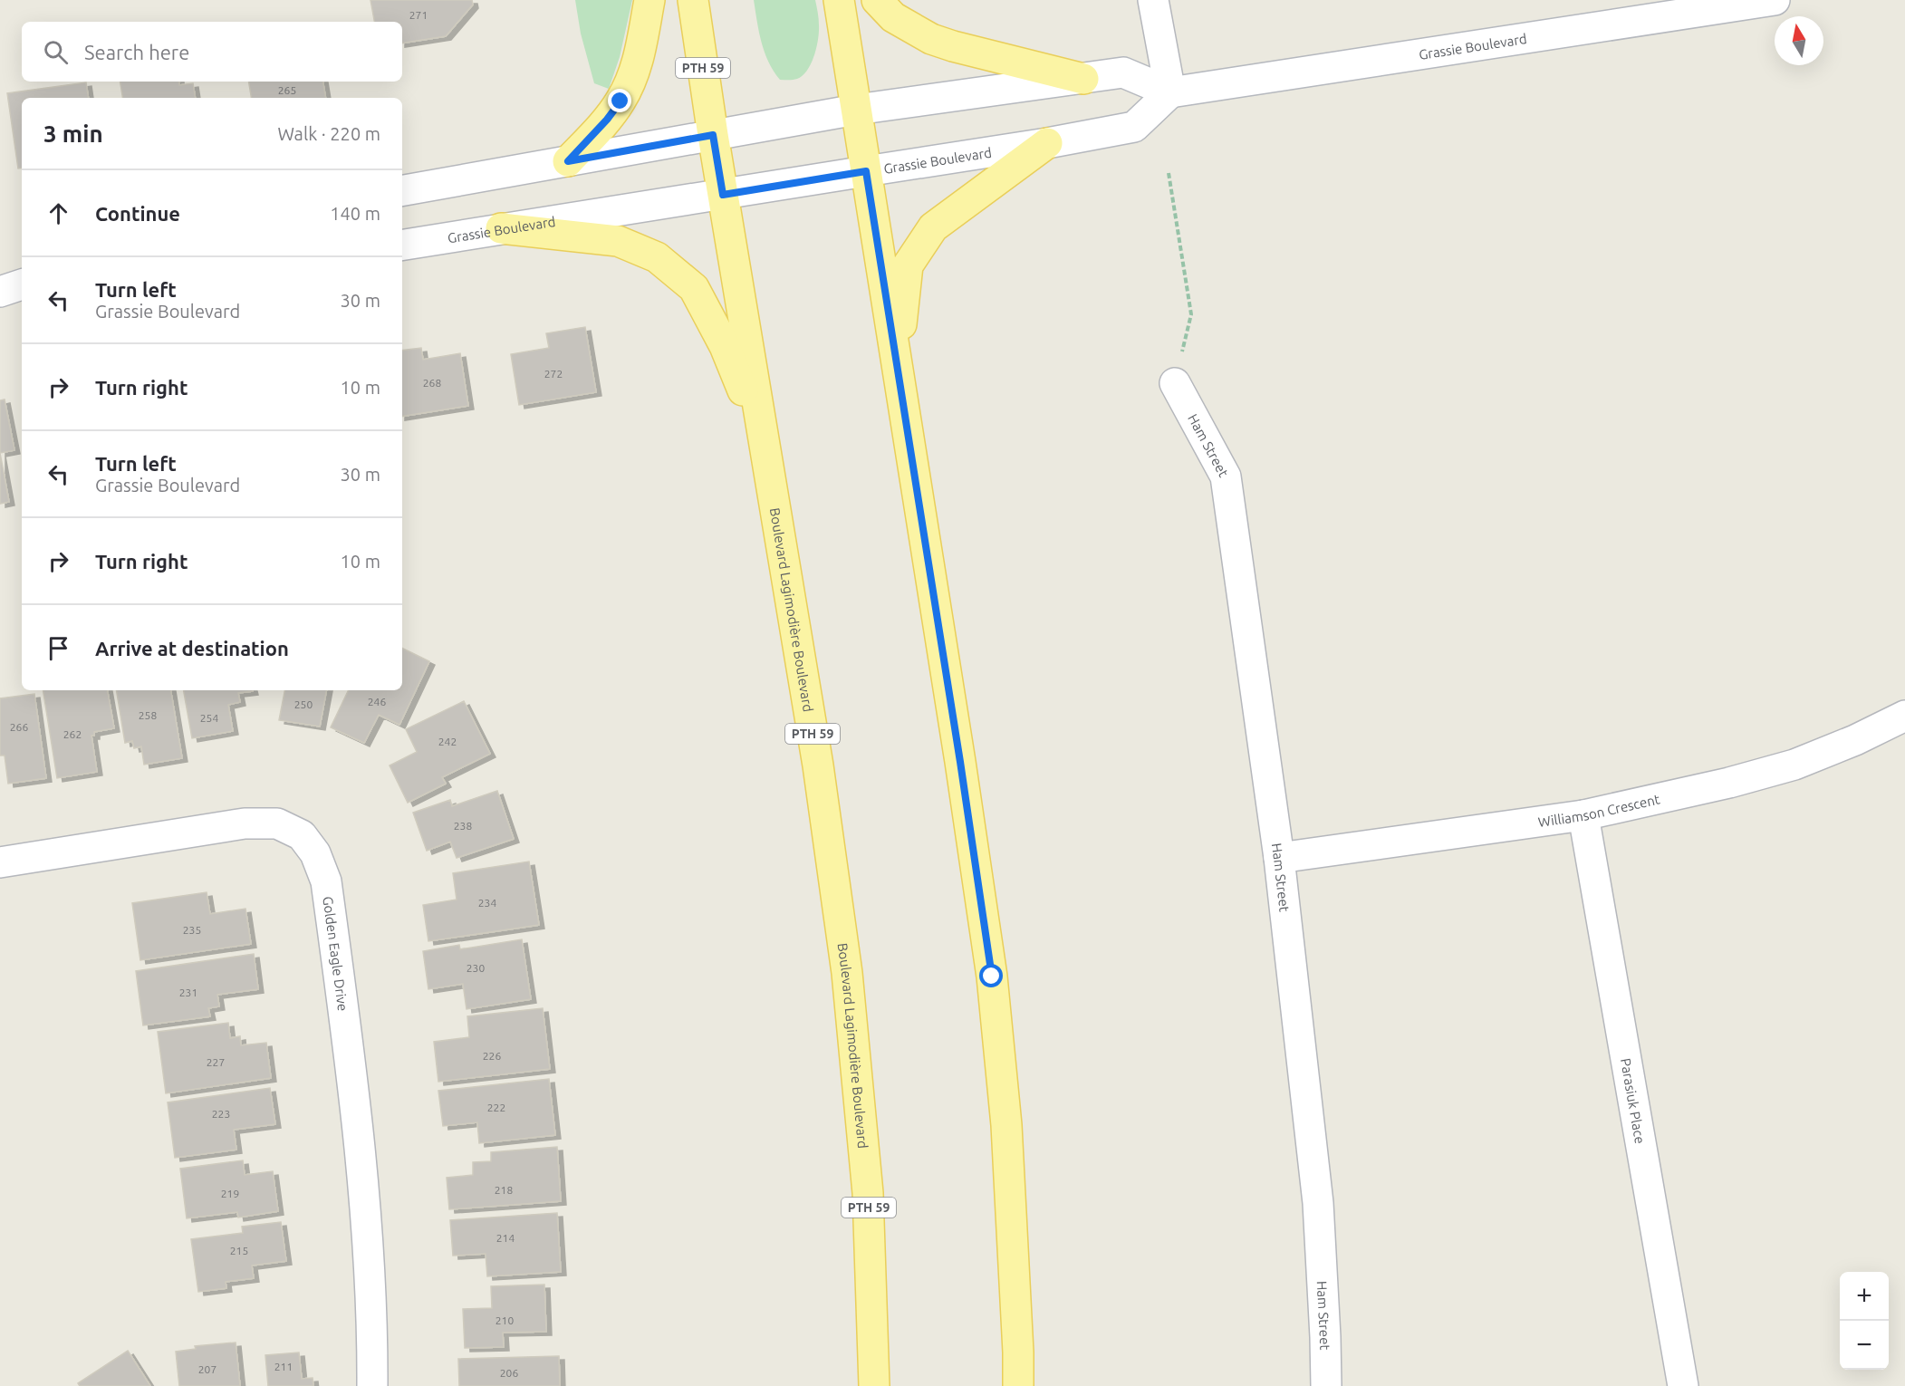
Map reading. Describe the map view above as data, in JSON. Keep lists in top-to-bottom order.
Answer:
{
  "streets": {
    "main road": ["PTH 59", "Boulevard Lagimodière Boulevard"],
    "street": [
      "Grassie Boulevard",
      "Ham Street",
      "Williamson Crescent",
      "Golden Eagle Drive",
      "Parasiuk Place"
    ]
  },
  "crossings": [
    ["Grassie Boulevard", "Boulevard Lagimodière Boulevard"],
    ["Ham Street", "Williamson Crescent"],
    ["Williamson Crescent", "Parasiuk Place"]
  ],
  "house_numbers": [
    "271",
    "265",
    "272",
    "268",
    "246",
    "250",
    "258",
    "254",
    "266",
    "262",
    "242",
    "238",
    "234",
    "235",
    "230",
    "231",
    "226",
    "227",
    "222",
    "223",
    "218",
    "219",
    "214",
    "215",
    "210",
    "211",
    "207",
    "206"
  ],
  "north": "top",
  "page": {
    "search": "Search here",
    "heading": ["3 min", "Walk · 220 m"],
    "list": [
      ["Continue", "140 m"],
      ["Turn left", "Grassie Boulevard", "30 m"],
      ["Turn right", "10 m"],
      ["Turn left", "Grassie Boulevard", "30 m"],
      ["Turn right", "10 m"],
      "Arrive at destination"
    ],
    "map_buttons": ["+", "−"]
  }
}
